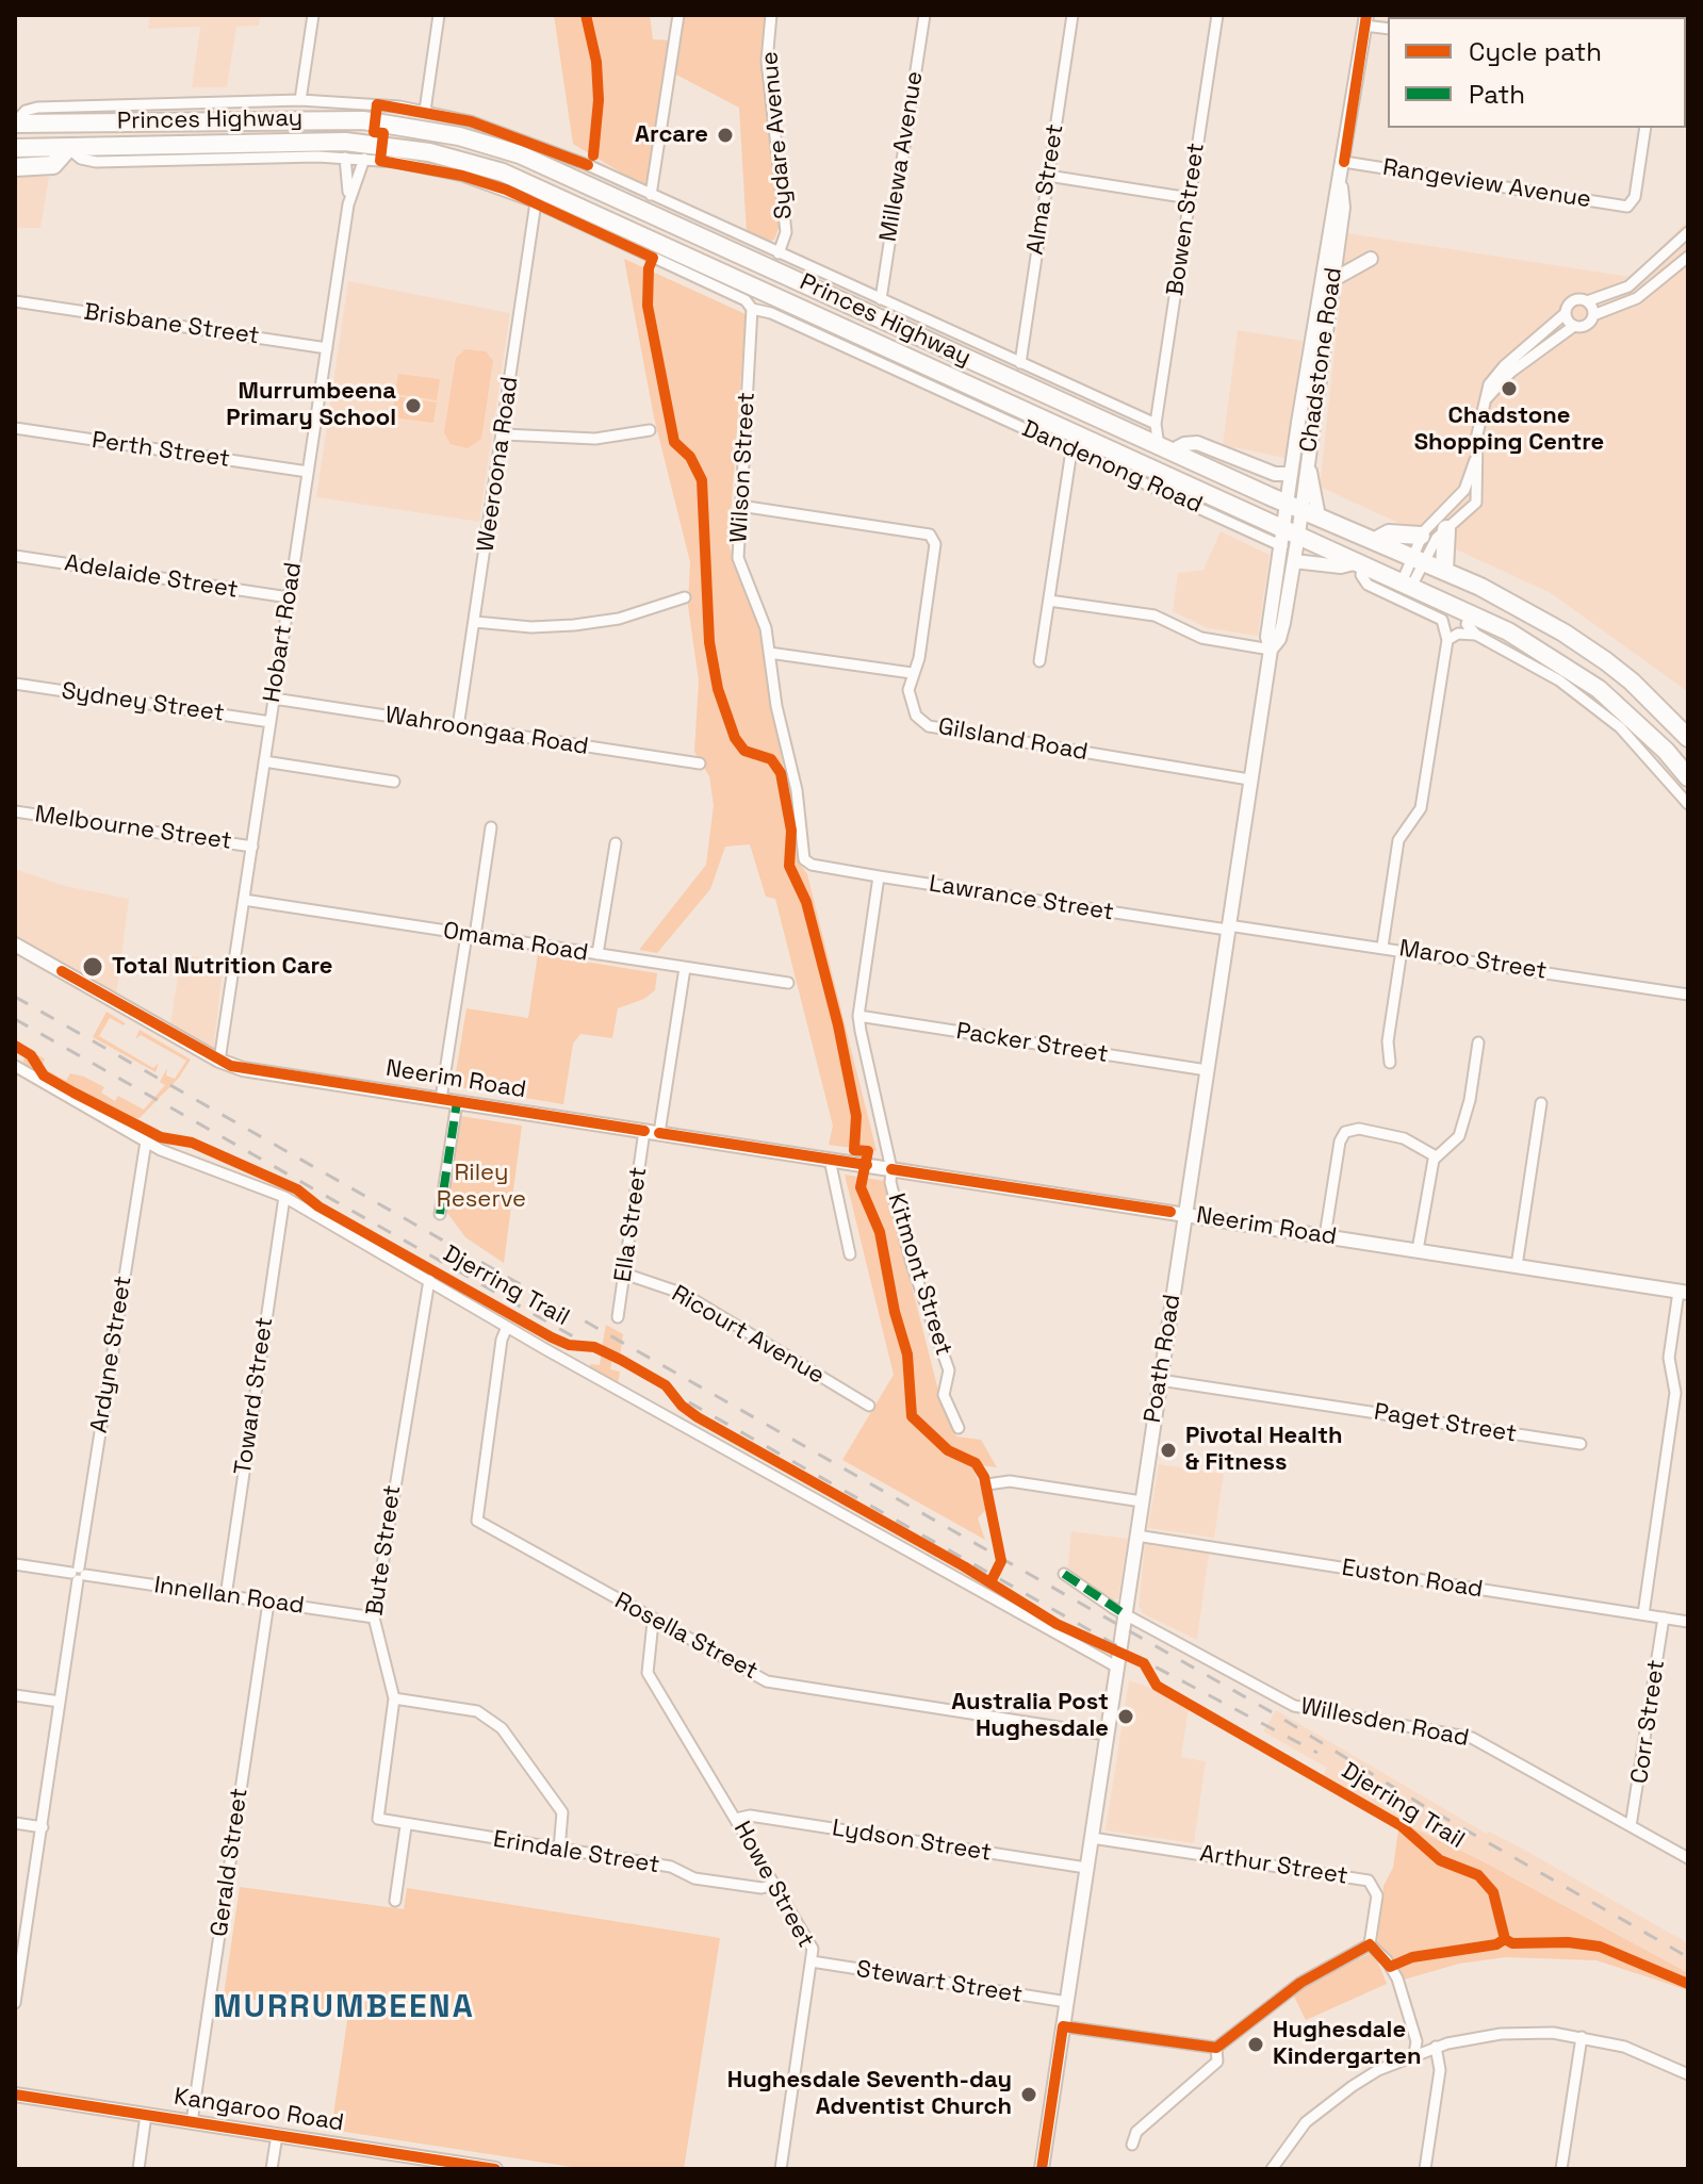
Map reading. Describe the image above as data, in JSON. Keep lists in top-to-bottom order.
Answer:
{
  "streets": {
    "highway": ["Princes Highway"],
    "street": [
      "Sydare Avenue",
      "Millewa Avenue",
      "Rangeview Avenue",
      "Alma Street",
      "Bowen Street",
      "Brisbane Street",
      "Chadstone Road",
      "Perth Street",
      "Weeroona Road",
      "Wilson Street",
      "Dandenong Road",
      "Adelaide Street",
      "Hobart Road",
      "Sydney Street",
      "Wahroongaa Road",
      "Gilsland Road",
      "Melbourne Street",
      "Lawrance Street",
      "Omama Road",
      "Maroo Street",
      "Packer Street",
      "Neerim Road",
      "Ella Street",
      "Kitmont Street",
      "Ricourt Avenue",
      "Ardyne Street",
      "Poath Road",
      "Toward Street",
      "Paget Street",
      "Bute Street",
      "Euston Road",
      "Innellan Road",
      "Rosella Street",
      "Corr Street",
      "Willesden Road",
      "Lydson Street",
      "Erindale Street",
      "Gerald Street",
      "Arthur Street",
      "Howe Street",
      "Stewart Street",
      "Kangaroo Road"
    ],
    "cycle path": ["Djerring Trail"]
  },
  "crossings": [
    ["Princes Highway", "Chadstone Road"],
    ["Princes Highway", "Dandenong Road"],
    ["Princes Highway", "Poath Road"],
    ["Rangeview Avenue", "Chadstone Road"],
    ["Bowen Street", "Dandenong Road"],
    ["Brisbane Street", "Hobart Road"],
    ["Chadstone Road", "Dandenong Road"],
    ["Chadstone Road", "Poath Road"],
    ["Perth Street", "Hobart Road"],
    ["Weeroona Road", "Dandenong Road"],
    ["Weeroona Road", "Wahroongaa Road"],
    ["Wilson Street", "Dandenong Road"],
    ["Wilson Street", "Lawrance Street"],
    ["Dandenong Road", "Hobart Road"],
    ["Dandenong Road", "Poath Road"],
    ["Adelaide Street", "Hobart Road"],
    ["Hobart Road", "Sydney Street"],
    ["Hobart Road", "Wahroongaa Road"],
    ["Hobart Road", "Melbourne Street"],
    ["Hobart Road", "Omama Road"],
    ["Hobart Road", "Neerim Road"],
    ["Gilsland Road", "Poath Road"],
    ["Lawrance Street", "Maroo Street"],
    ["Lawrance Street", "Poath Road"],
    ["Maroo Street", "Poath Road"],
    ["Packer Street", "Kitmont Street"],
    ["Packer Street", "Poath Road"],
    ["Neerim Road", "Ella Street"],
    ["Neerim Road", "Kitmont Street"],
    ["Neerim Road", "Poath Road"],
    ["Ella Street", "Ricourt Avenue"],
    ["Ardyne Street", "Innellan Road"],
    ["Poath Road", "Paget Street"],
    ["Poath Road", "Euston Road"],
    ["Poath Road", "Rosella Street"],
    ["Poath Road", "Willesden Road"],
    ["Poath Road", "Lydson Street"],
    ["Poath Road", "Arthur Street"],
    ["Poath Road", "Stewart Street"],
    ["Toward Street", "Innellan Road"],
    ["Bute Street", "Innellan Road"],
    ["Bute Street", "Erindale Street"],
    ["Euston Road", "Corr Street"],
    ["Innellan Road", "Gerald Street"],
    ["Rosella Street", "Howe Street"],
    ["Corr Street", "Willesden Road"],
    ["Lydson Street", "Howe Street"],
    ["Erindale Street", "Howe Street"],
    ["Gerald Street", "Kangaroo Road"],
    ["Howe Street", "Stewart Street"]
  ],
  "districts": ["MURRUMBEENA"],
  "parks": ["Riley Reserve"],
  "places": [
    "Arcare",
    "Chadstone Shopping Centre",
    "Murrumbeena Primary School",
    "Total Nutrition Care",
    "Pivotal Health & Fitness",
    "Australia Post Hughesdale",
    "Hughesdale Kindergarten",
    "Hughesdale Seventh-day Adventist Church"
  ],
  "legend": ["Cycle path", "Path"]
}
